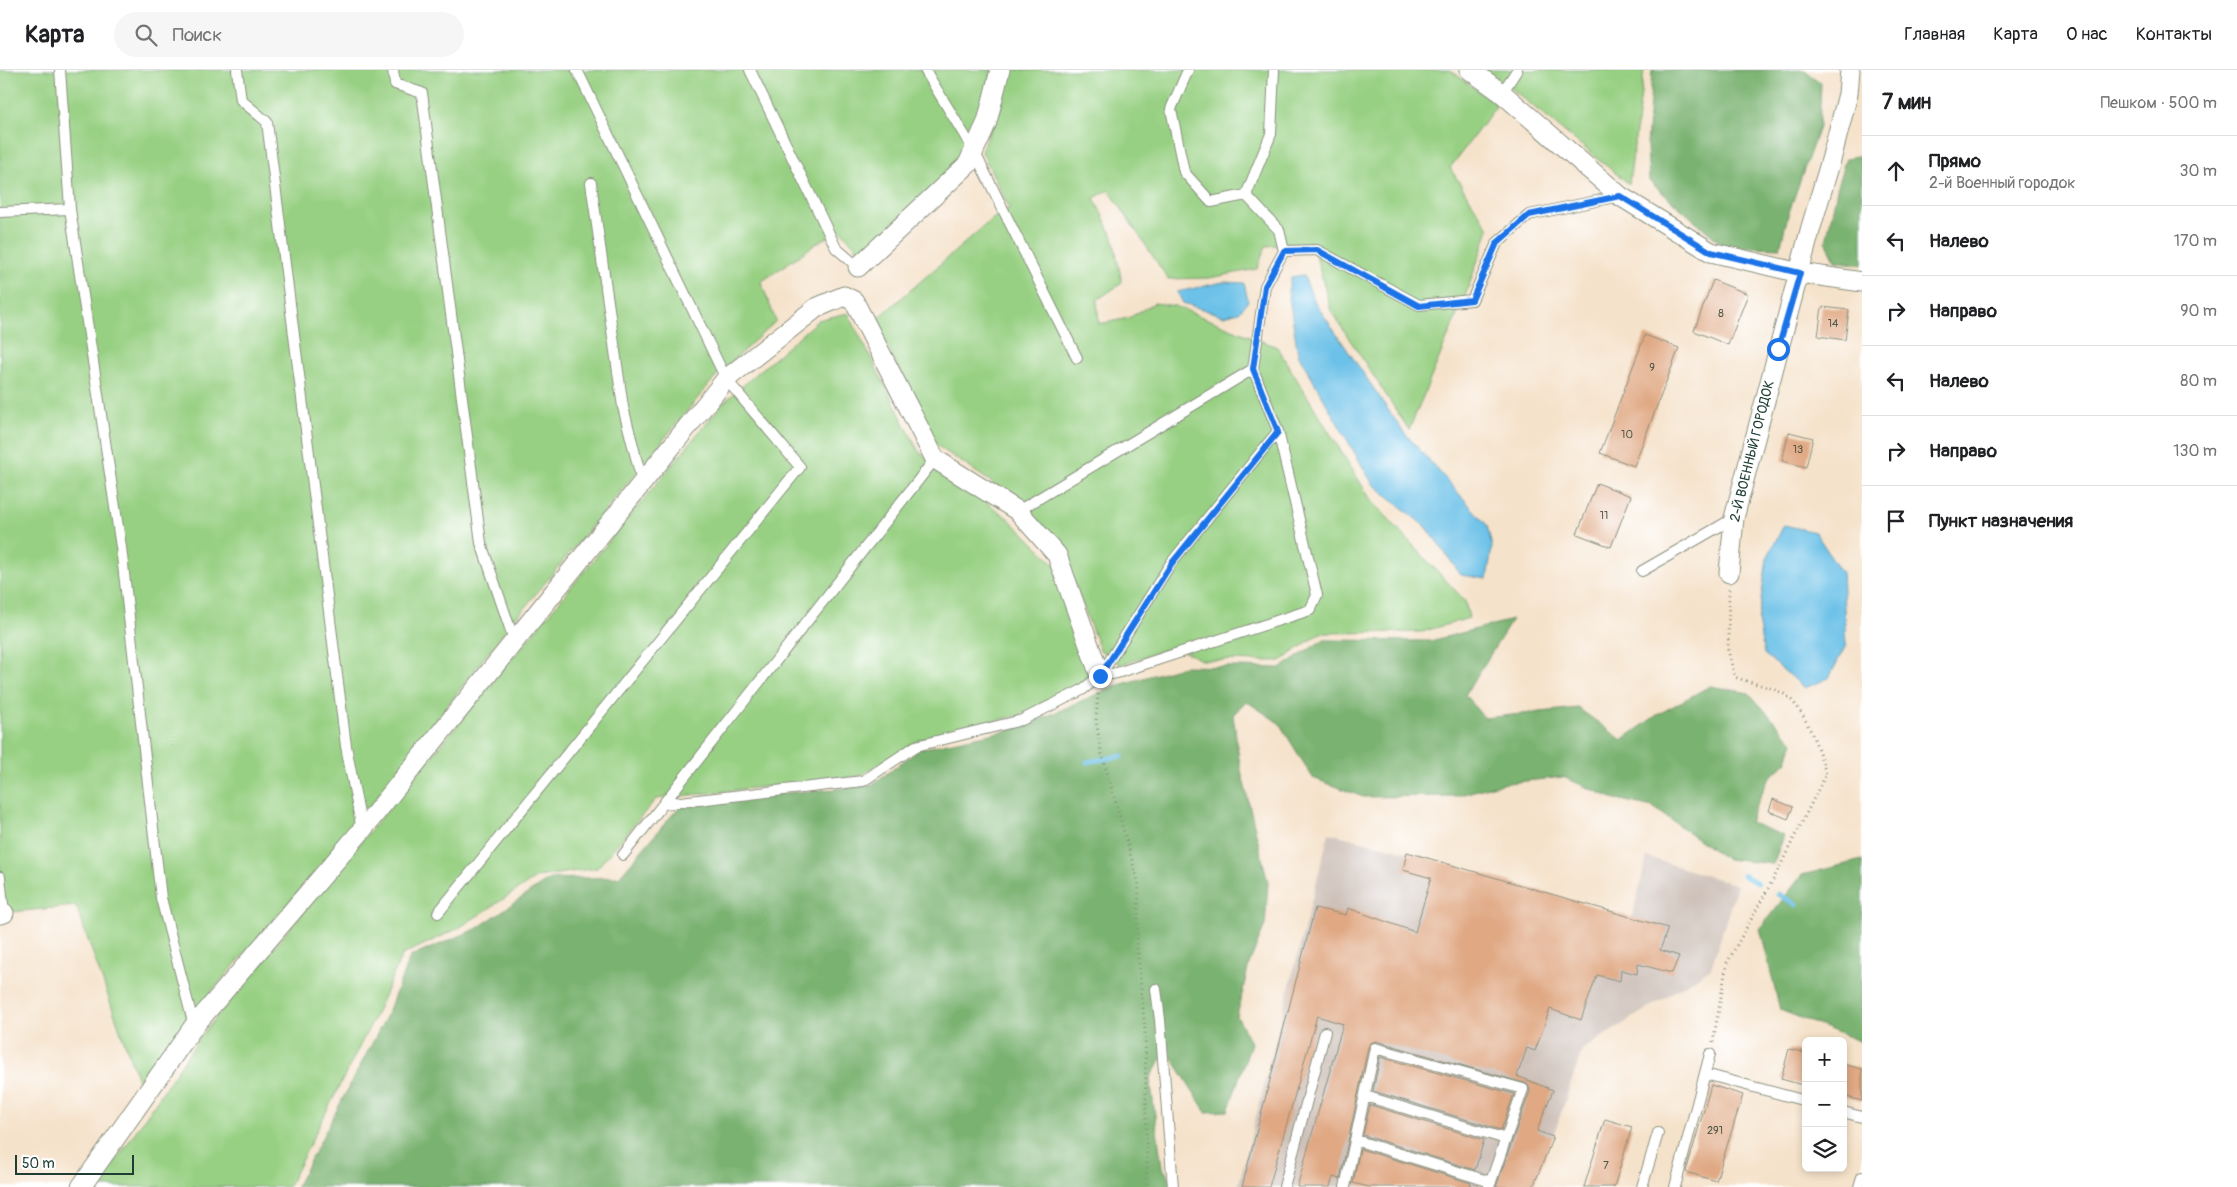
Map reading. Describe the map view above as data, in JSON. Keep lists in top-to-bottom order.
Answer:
{
  "streets": {
    "street": ["2-Й ВОЕННЫЙ ГОРОДОК"]
  },
  "house_numbers": [
    "8",
    "14",
    "9",
    "10",
    "13",
    "11",
    "291",
    "7"
  ],
  "scale_bar": "50 m",
  "page": {
    "header": "Карта",
    "search": "Поиск",
    "nav": [
      "Главная",
      "Карта",
      "О нас",
      "Контакты"
    ],
    "heading": ["7 мин", "Пешком · 500 m"],
    "list": [
      ["Прямо", "2-й Военный городок", "30 m"],
      ["Налево", "170 m"],
      ["Направо", "90 m"],
      ["Налево", "80 m"],
      ["Направо", "130 m"],
      "Пункт назначения"
    ],
    "map_buttons": ["+", "−"],
    "scale": "50 m"
  }
}
